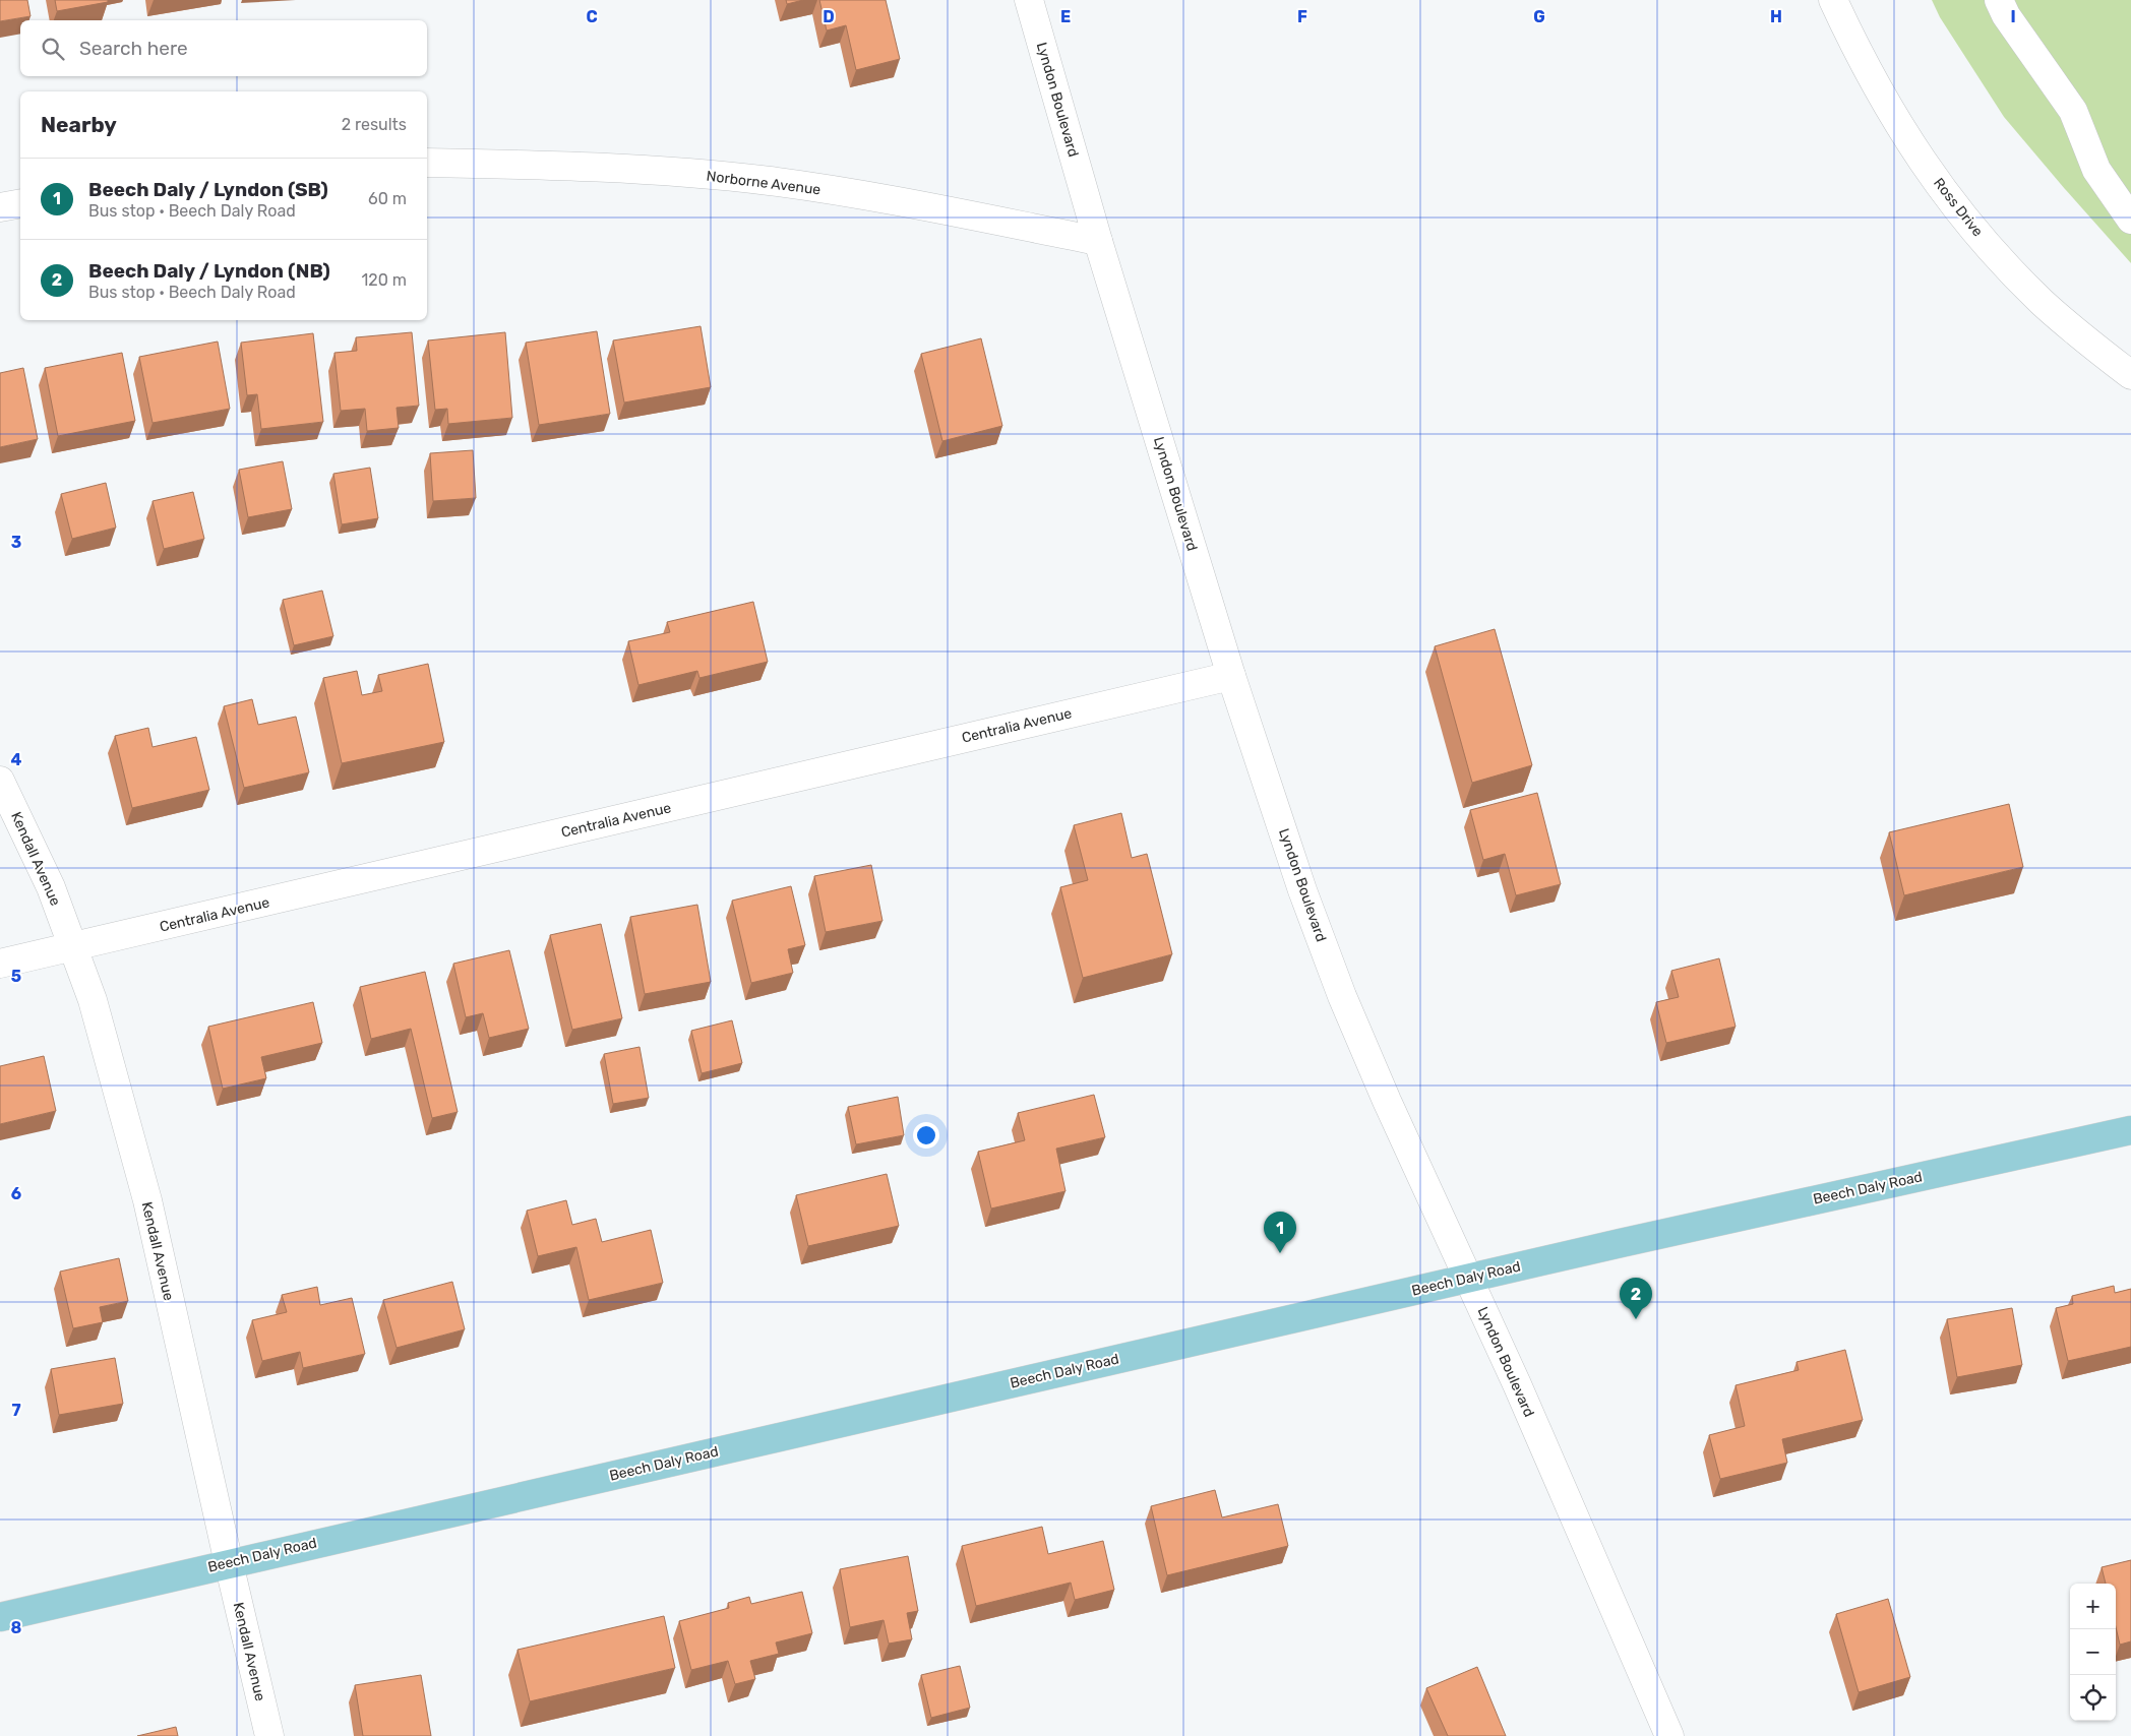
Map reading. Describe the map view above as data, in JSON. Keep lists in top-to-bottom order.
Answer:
{
  "streets": {
    "main road": ["Beech Daly Road"],
    "street": [
      "Lyndon Boulevard",
      "Norborne Avenue",
      "Ross Drive",
      "Centralia Avenue",
      "Kendall Avenue"
    ]
  },
  "crossings": [
    ["Lyndon Boulevard", "Norborne Avenue"],
    ["Lyndon Boulevard", "Centralia Avenue"],
    ["Lyndon Boulevard", "Beech Daly Road"],
    ["Centralia Avenue", "Kendall Avenue"],
    ["Kendall Avenue", "Beech Daly Road"]
  ],
  "page": {
    "search": "Search here",
    "heading": ["Nearby", "2 results"],
    "list": [
      {
        "mark": "1",
        "name": "Beech Daly / Lyndon (SB)",
        "note": "Bus stop · Beech Daly Road",
        "value": "60 m"
      },
      {
        "mark": "2",
        "name": "Beech Daly / Lyndon (NB)",
        "note": "Bus stop · Beech Daly Road",
        "value": "120 m"
      }
    ],
    "pins": ["1", "2"],
    "map_buttons": ["+", "−"]
  },
  "grid": {
    "columns": [
      "C",
      "D",
      "E",
      "F",
      "G",
      "H",
      "I"
    ],
    "rows": [
      "3",
      "4",
      "5",
      "6",
      "7",
      "8"
    ]
  }
}
